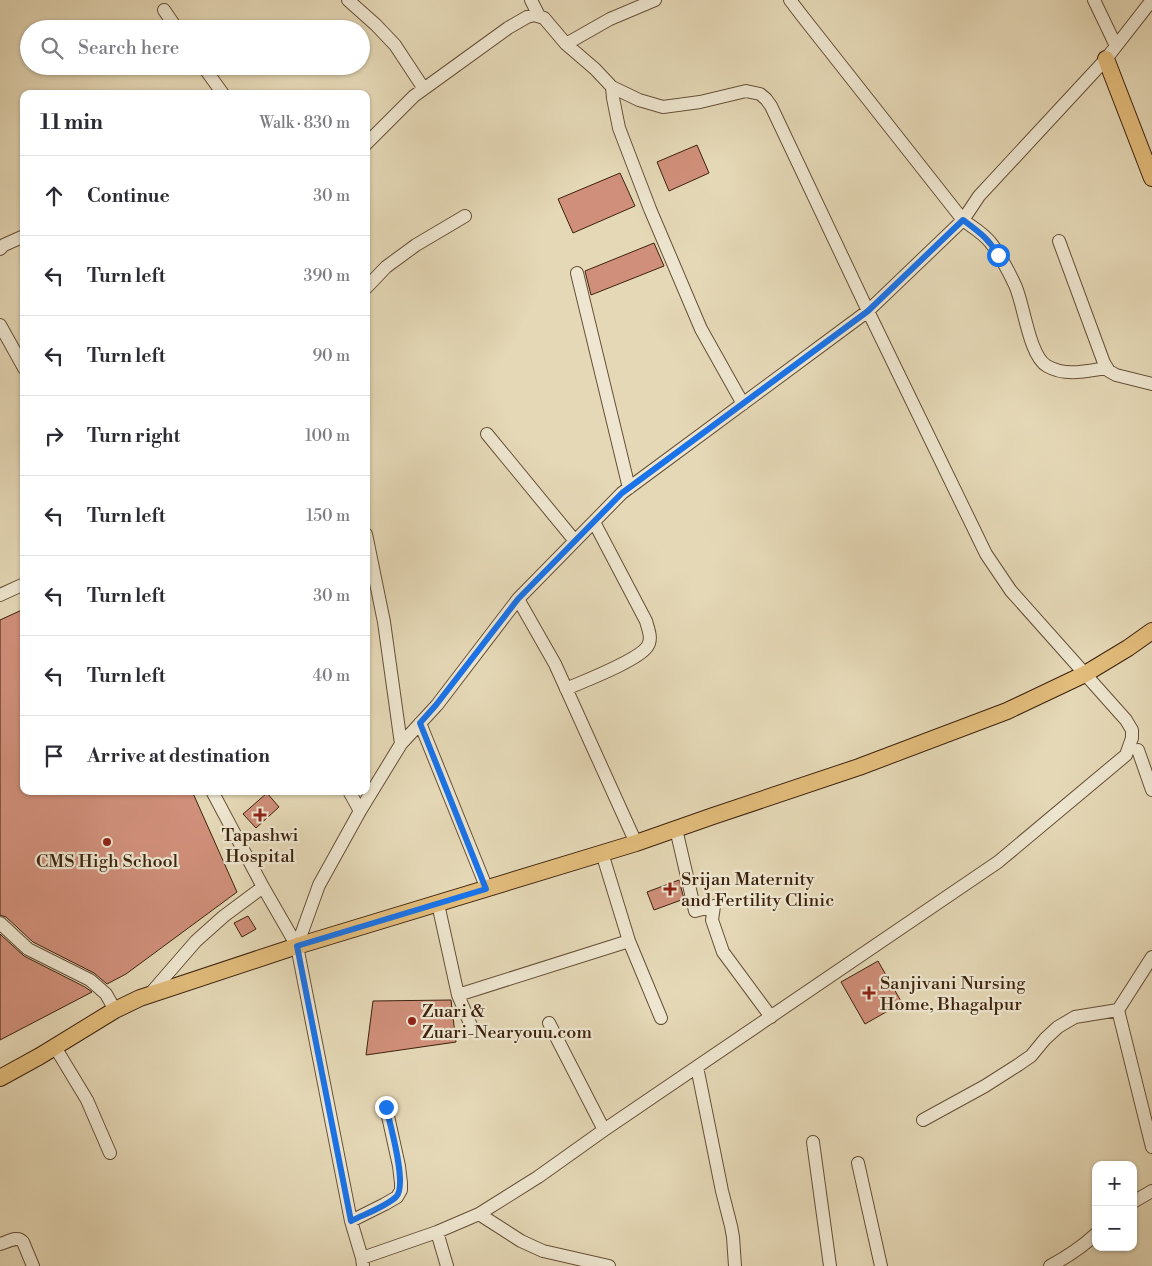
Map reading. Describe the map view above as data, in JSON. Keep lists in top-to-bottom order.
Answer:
{
  "places": {
    "health": ["Tapashwi Hospital", "Srijan Maternity and Fertility Clinic", "Sanjivani Nursing Home, Bhagalpur"],
    "other": ["CMS High School", "Zuari & Zuari-Nearyouu.com"]
  },
  "page": {
    "search": "Search here",
    "heading": ["11 min", "Walk · 830 m"],
    "list": [
      ["Continue", "30 m"],
      ["Turn left", "390 m"],
      ["Turn left", "90 m"],
      ["Turn right", "100 m"],
      ["Turn left", "150 m"],
      ["Turn left", "30 m"],
      ["Turn left", "40 m"],
      "Arrive at destination"
    ],
    "map_buttons": ["+", "−"]
  }
}
